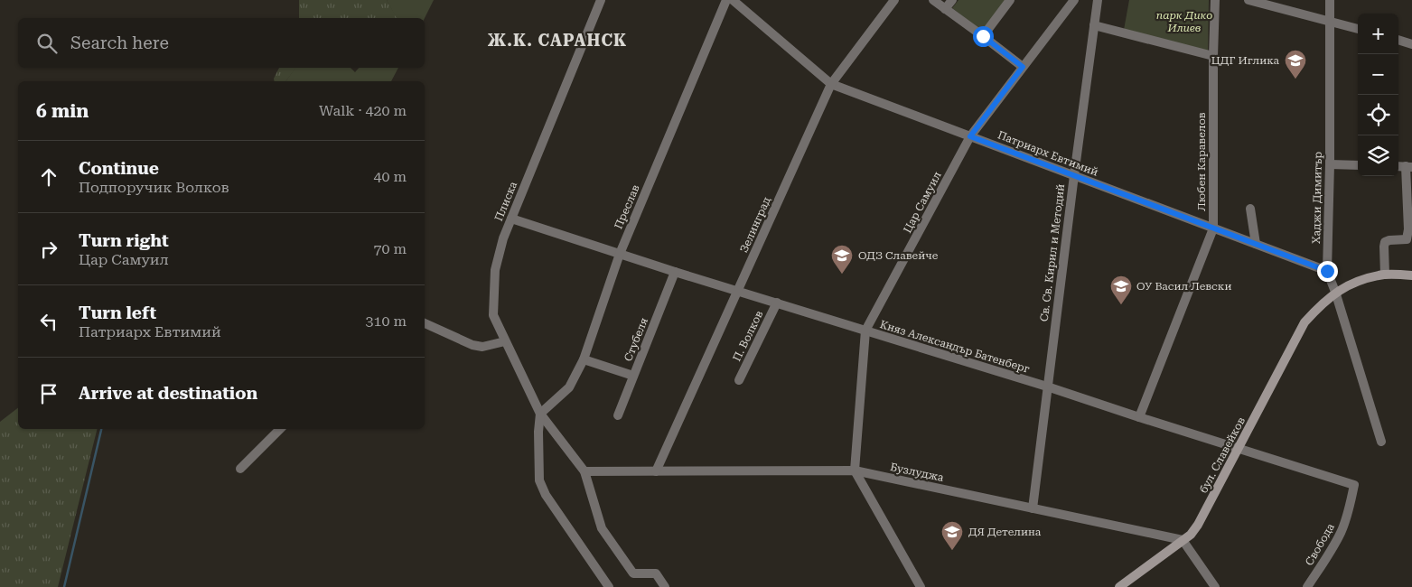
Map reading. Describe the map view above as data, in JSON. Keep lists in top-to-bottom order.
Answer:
{
  "streets": {
    "street": [
      "Патриарх Евтимий",
      "Любен Каравелов",
      "Хаджи Димитър",
      "Плиска",
      "Цар Самуил",
      "Преслав",
      "Зелинград",
      "Св. Св. Кирил и Методий",
      "П. Волков",
      "Стубеля",
      "Княз Александър Батенберг",
      "бул. Славейков",
      "Бузлуджа",
      "Свобода"
    ]
  },
  "crossings": [
    ["Патриарх Евтимий", "Любен Каравелов"],
    ["Патриарх Евтимий", "Хаджи Димитър"],
    ["Патриарх Евтимий", "Цар Самуил"],
    ["Патриарх Евтимий", "Зелинград"],
    ["Патриарх Евтимий", "Св. Св. Кирил и Методий"],
    ["Любен Каравелов", "Княз Александър Батенберг"],
    ["Хаджи Димитър", "бул. Славейков"],
    ["Плиска", "Преслав"],
    ["Плиска", "Княз Александър Батенберг"],
    ["Плиска", "Бузлуджа"],
    ["Цар Самуил", "Княз Александър Батенберг"],
    ["Цар Самуил", "Бузлуджа"],
    ["Преслав", "Княз Александър Батенберг"],
    ["Зелинград", "Княз Александър Батенберг"],
    ["Зелинград", "Бузлуджа"],
    ["Св. Св. Кирил и Методий", "Княз Александър Батенберг"],
    ["Св. Св. Кирил и Методий", "Бузлуджа"],
    ["П. Волков", "Княз Александър Батенберг"],
    ["Стубеля", "Княз Александър Батенберг"],
    ["Княз Александър Батенберг", "бул. Славейков"],
    ["Княз Александър Батенберг", "Свобода"],
    ["бул. Славейков", "Бузлуджа"]
  ],
  "districts": ["Ж.К. САРАНСК"],
  "parks": ["парк Дико Илиев"],
  "places": {
    "school or university": [
      "ЦДГ Иглика",
      "ОДЗ Славейче",
      "ОУ Васил Левски",
      "ДЯ Детелина"
    ]
  },
  "page": {
    "map_buttons": ["+", "−"],
    "search": "Search here",
    "heading": ["6 min", "Walk · 420 m"],
    "list": [
      ["Continue", "Подпоручик Волков", "40 m"],
      ["Turn right", "Цар Самуил", "70 m"],
      ["Turn left", "Патриарх Евтимий", "310 m"],
      "Arrive at destination"
    ]
  }
}
